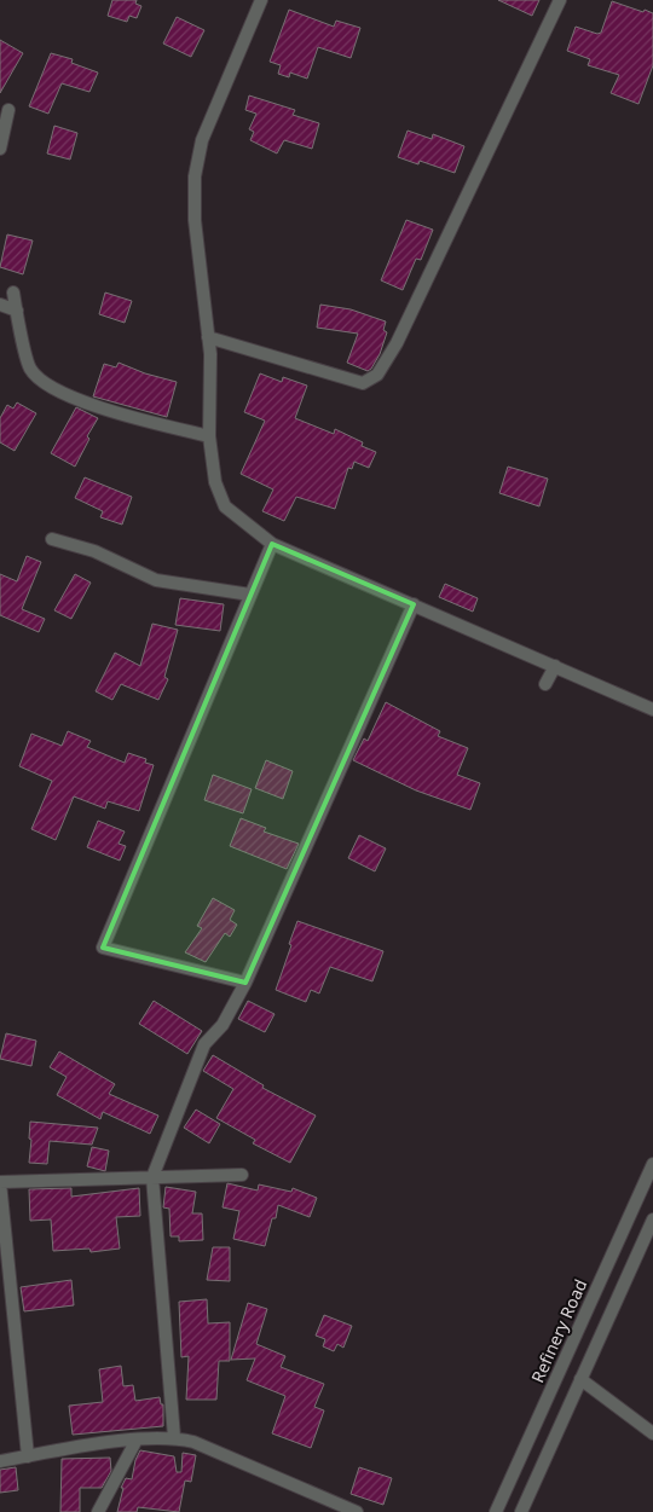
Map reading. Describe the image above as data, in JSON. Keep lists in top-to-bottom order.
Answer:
{
  "streets": {
    "street": ["Refinery Road"]
  }
}
